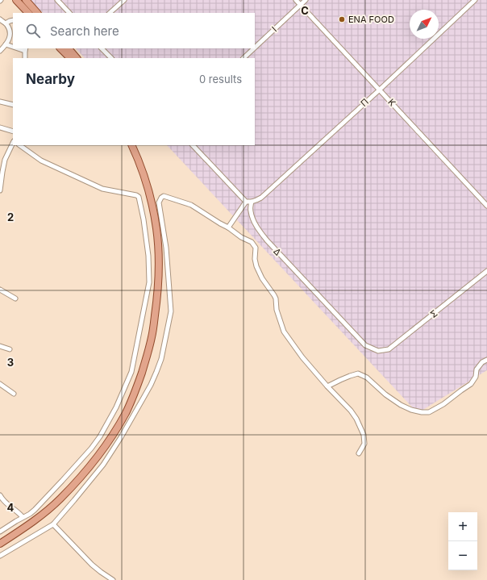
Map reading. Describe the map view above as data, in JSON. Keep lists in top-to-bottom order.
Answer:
{
  "streets": {
    "street": [
      "Ι",
      "Π",
      "Κ",
      "Δ",
      "Σ"
    ]
  },
  "crossings": [
    ["Ι", "Κ"],
    ["Π", "Κ"],
    ["Π", "Δ"],
    ["Δ", "Σ"]
  ],
  "places": ["ENA FOOD"],
  "north": "top right",
  "page": {
    "search": "Search here",
    "heading": ["Nearby", "0 results"],
    "map_buttons": ["+", "−"]
  },
  "grid": {
    "columns": ["C"],
    "rows": ["2", "3", "4"]
  }
}
